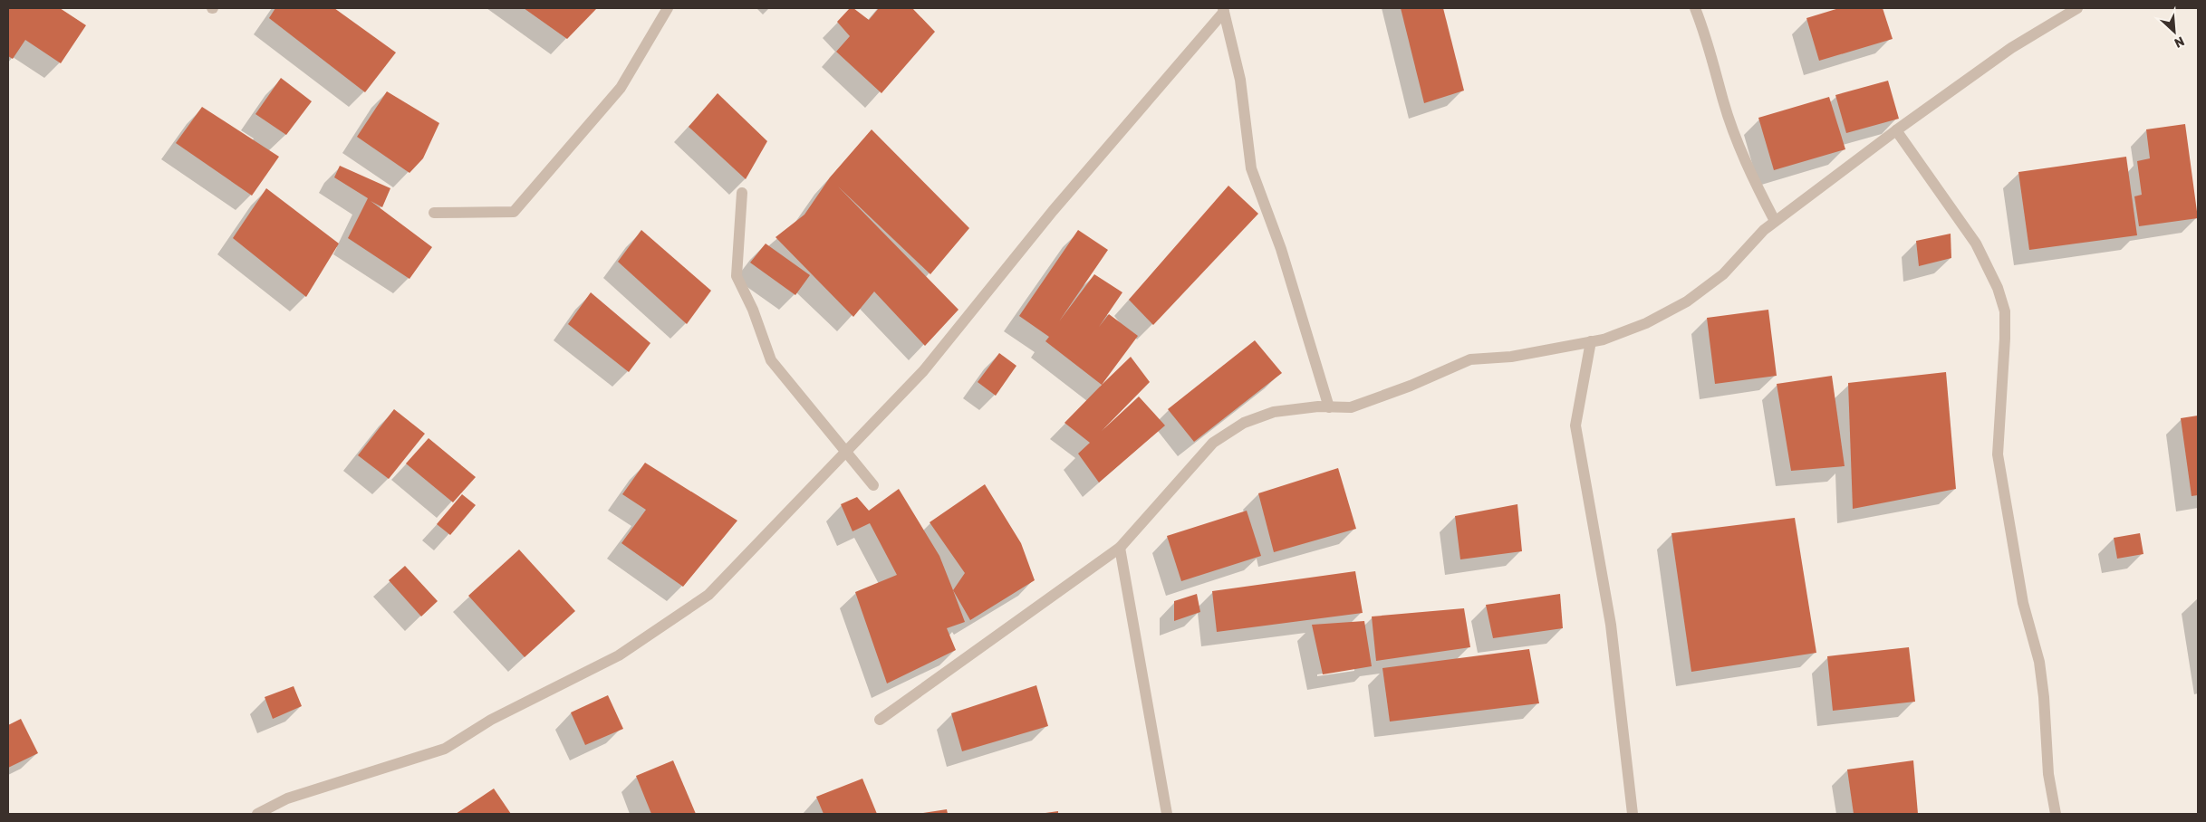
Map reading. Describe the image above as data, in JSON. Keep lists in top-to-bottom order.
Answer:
{
  "north": "bottom right"
}
